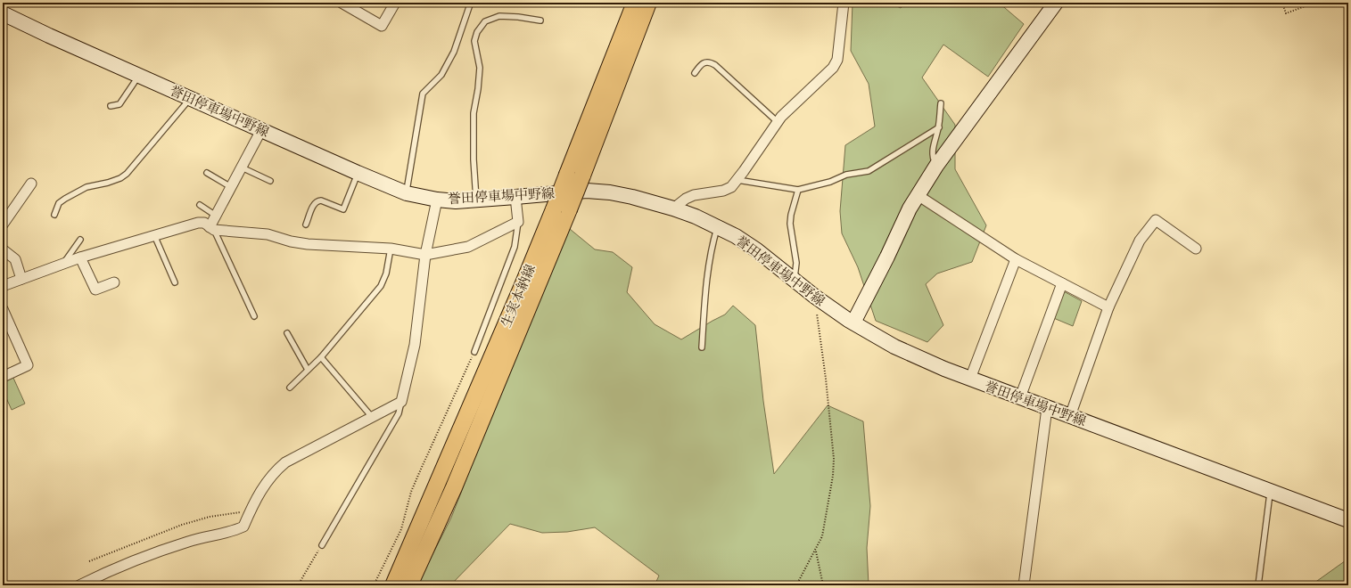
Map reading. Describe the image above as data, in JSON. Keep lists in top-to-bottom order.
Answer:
{
  "streets": {
    "main road": ["誉田停車場中野線", "生実本納線"]
  }
}
